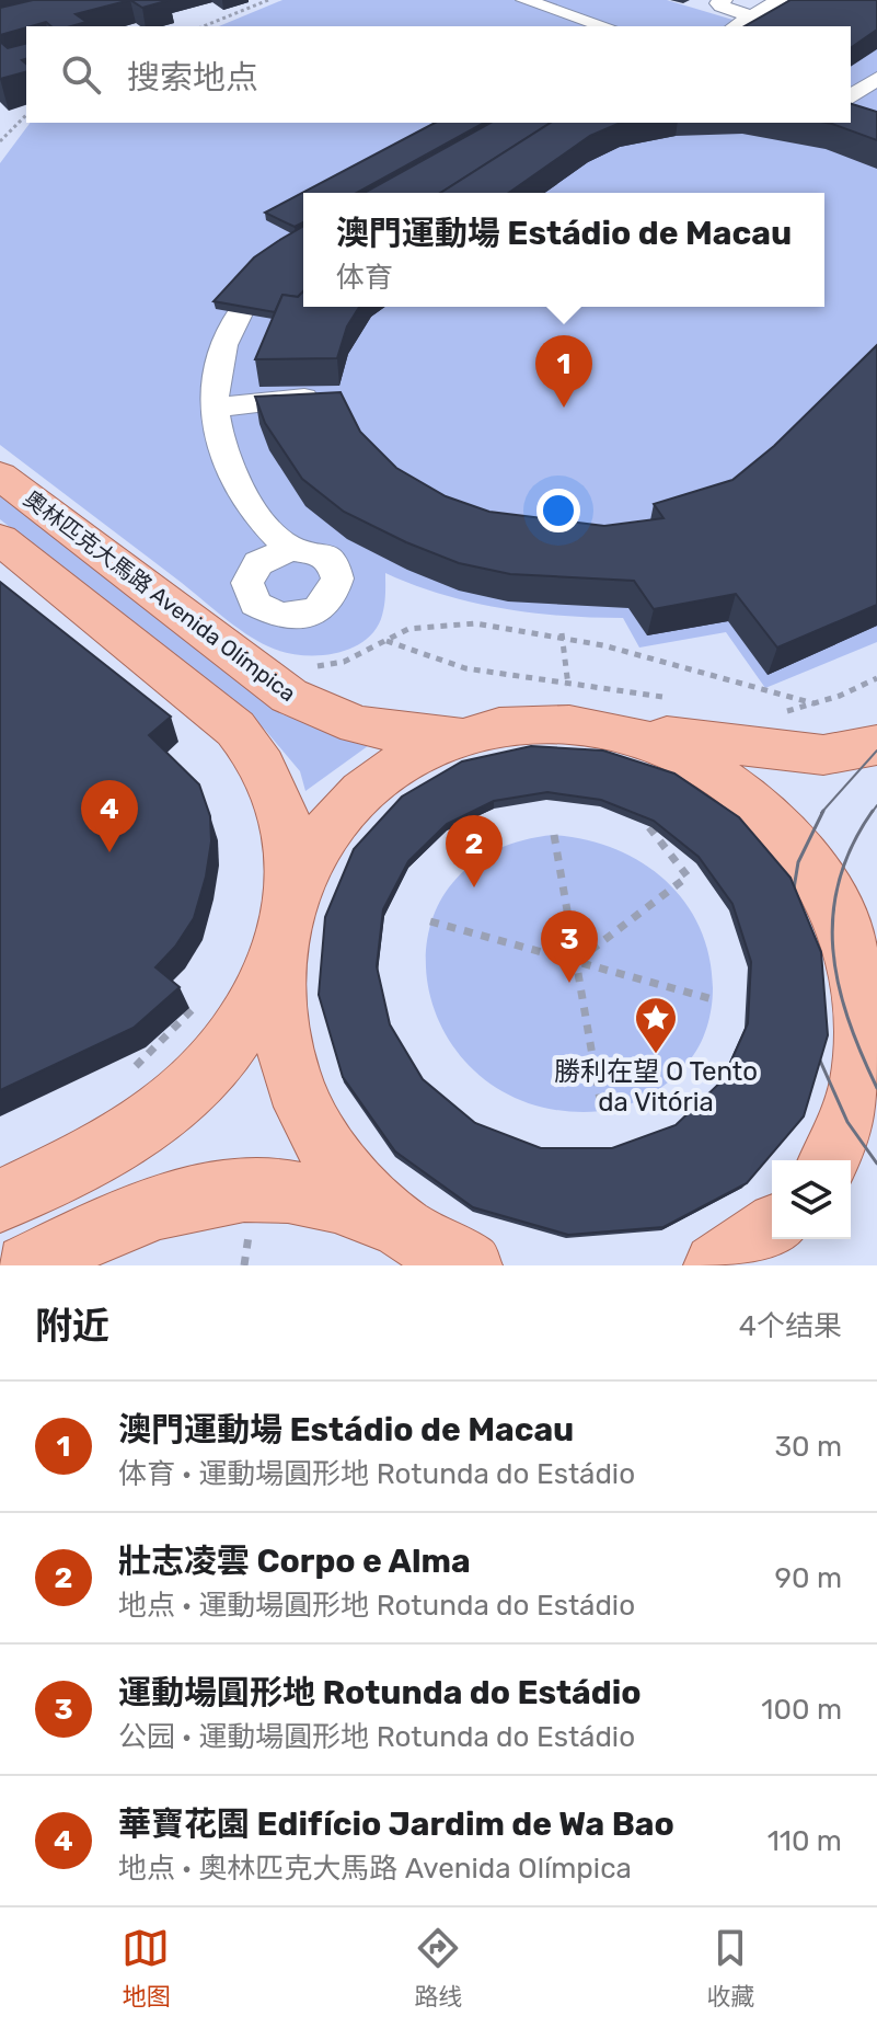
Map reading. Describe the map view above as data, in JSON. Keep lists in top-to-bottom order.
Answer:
{
  "streets": {
    "main road": ["奧林匹克大馬路 Avenida Olímpica"]
  },
  "places": {
    "place": ["勝利在望 O Tento da Vitória"]
  },
  "page": {
    "search": "搜索地点",
    "popup": ["澳門運動場 Estádio de Macau", "体育"],
    "pins": [
      "1",
      "4",
      "2",
      "3"
    ],
    "heading": ["附近", "4个结果"],
    "list": [
      {
        "mark": "1",
        "name": "澳門運動場 Estádio de Macau",
        "note": "体育 · 運動場圓形地 Rotunda do Estádio",
        "value": "30 m"
      },
      {
        "mark": "2",
        "name": "壯志凌雲 Corpo e Alma",
        "note": "地点 · 運動場圓形地 Rotunda do Estádio",
        "value": "90 m"
      },
      {
        "mark": "3",
        "name": "運動場圓形地 Rotunda do Estádio",
        "note": "公园 · 運動場圓形地 Rotunda do Estádio",
        "value": "100 m"
      },
      {
        "mark": "4",
        "name": "華寶花園 Edifício Jardim de Wa Bao",
        "note": "地点 · 奧林匹克大馬路 Avenida Olímpica",
        "value": "110 m"
      }
    ],
    "nav": ["地图", "路线", "收藏"]
  }
}
